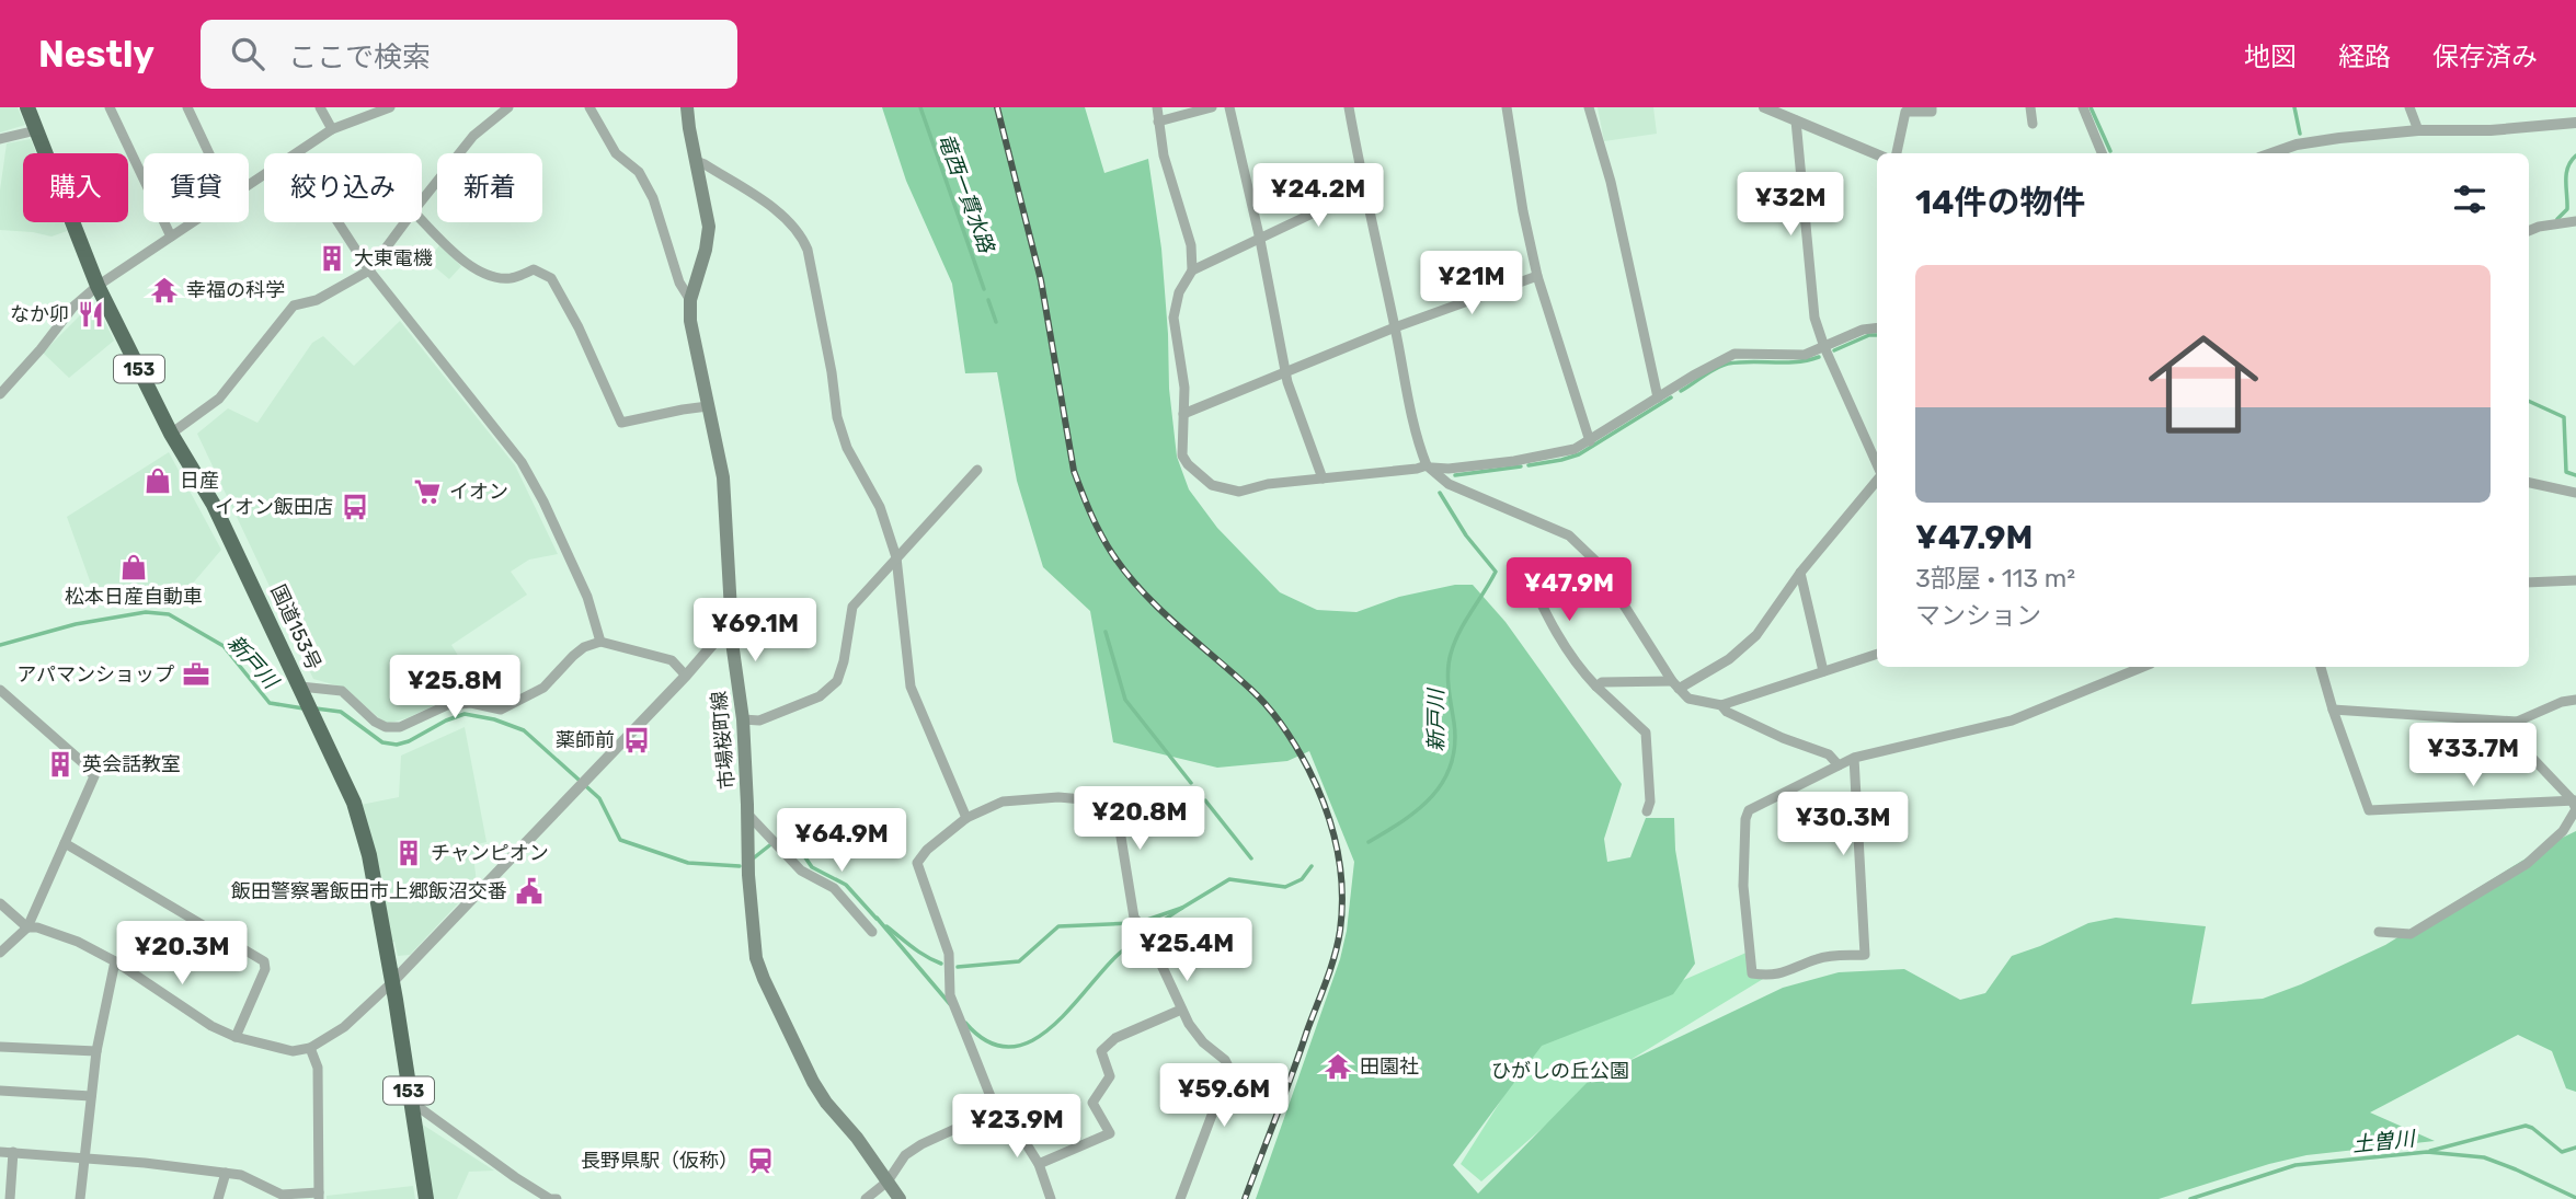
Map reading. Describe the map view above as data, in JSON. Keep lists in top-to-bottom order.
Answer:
{
  "streets": {
    "highway": ["153", "国道153号"],
    "main road": ["市場桜町線"]
  },
  "water": ["竜西一貫水路", "新戸川", "土曽川"],
  "parks": ["ひがしの丘公園"],
  "places": {
    "building": ["大東電機", "英会話教室", "チャンピオン"],
    "temple": ["幸福の科学", "田園社"],
    "restaurant": ["なか卯"],
    "shop": ["日産", "松本日産自動車"],
    "supermarket": ["イオン"],
    "bus stop": ["イオン飯田店", "薬師前"],
    "office": ["アパマンショップ"],
    "public building": ["飯田警察署飯田市上郷飯沼交番"],
    "station": ["長野県駅（仮称）"]
  },
  "page": {
    "header": "Nestly",
    "search": "ここで検索",
    "nav": ["地図", "経路", "保存済み"],
    "chip": [
      "購入",
      "賃貸",
      "絞り込み",
      "新着"
    ],
    "heading": "14件の物件",
    "price": [
      "¥24.2M",
      "¥32M",
      "¥21M",
      "¥47.9M",
      "¥69.1M",
      "¥25.8M",
      "¥33.7M",
      "¥20.8M",
      "¥30.3M",
      "¥64.9M",
      "¥25.4M",
      "¥20.3M",
      "¥59.6M",
      "¥23.9M"
    ],
    "list": [
      {
        "name": "¥47.9M",
        "note": "3部屋 · 113 m² · マンション"
      }
    ]
  }
}
